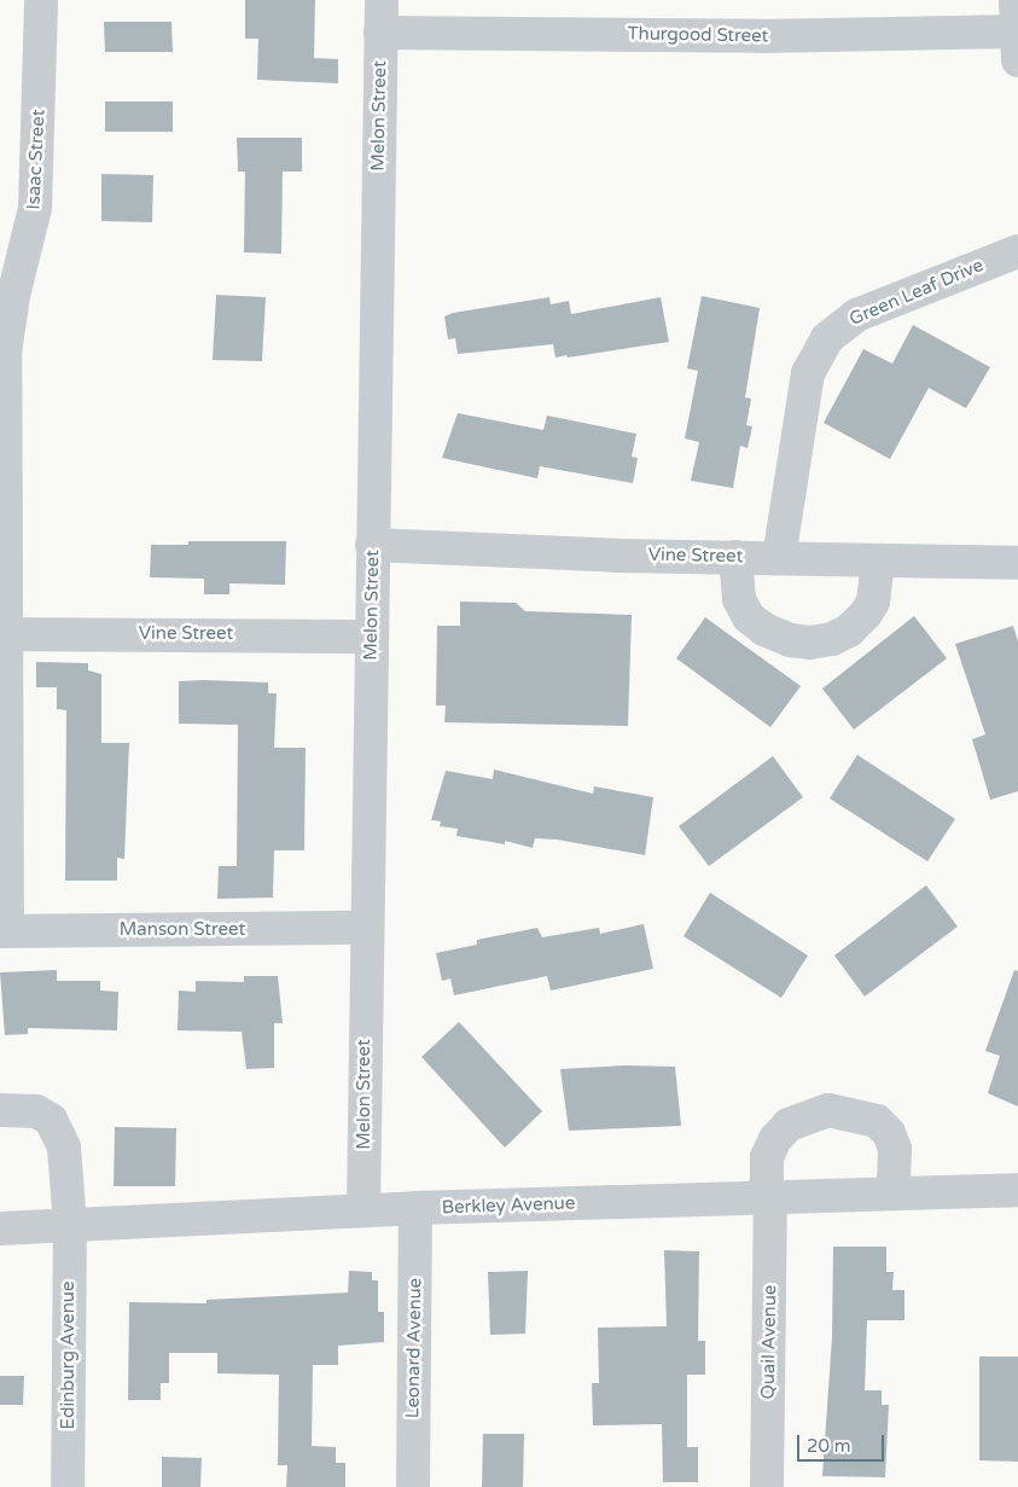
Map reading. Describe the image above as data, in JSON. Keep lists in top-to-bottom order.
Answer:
{
  "streets": {
    "street": [
      "Thurgood Street",
      "Melon Street",
      "Isaac Street",
      "Green Leaf Drive",
      "Vine Street",
      "Manson Street",
      "Berkley Avenue",
      "Quail Avenue",
      "Leonard Avenue",
      "Edinburg Avenue"
    ]
  },
  "crossings": [
    ["Thurgood Street", "Melon Street"],
    ["Melon Street", "Vine Street"],
    ["Melon Street", "Manson Street"],
    ["Melon Street", "Berkley Avenue"],
    ["Isaac Street", "Vine Street"],
    ["Isaac Street", "Manson Street"],
    ["Green Leaf Drive", "Vine Street"],
    ["Berkley Avenue", "Quail Avenue"],
    ["Berkley Avenue", "Leonard Avenue"],
    ["Berkley Avenue", "Edinburg Avenue"]
  ],
  "scale_bar": "20 m"
}
